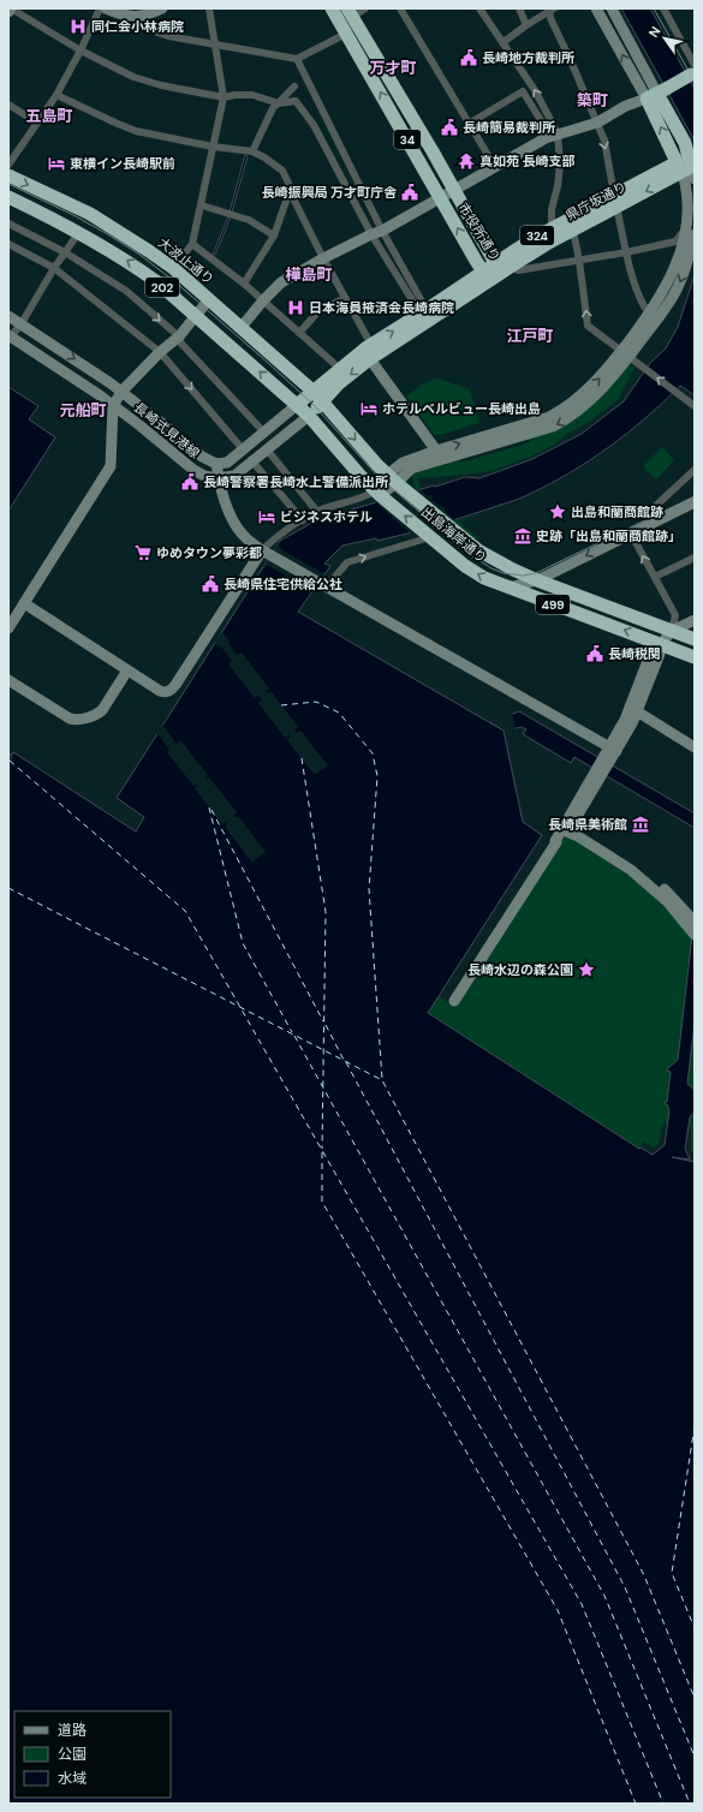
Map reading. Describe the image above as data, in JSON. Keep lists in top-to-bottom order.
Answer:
{
  "streets": {
    "highway": [
      "34",
      "県庁坂通り",
      "市役所通り",
      "324",
      "大波止通り",
      "202",
      "出島海岸通り",
      "499"
    ],
    "street": ["長崎式見港線"]
  },
  "crossings": [
    ["県庁坂通り", "市役所通り"],
    ["県庁坂通り", "大波止通り"],
    ["県庁坂通り", "202"],
    ["県庁坂通り", "長崎式見港線"],
    ["県庁坂通り", "出島海岸通り"],
    ["大波止通り", "出島海岸通り"],
    ["202", "長崎式見港線"],
    ["202", "出島海岸通り"]
  ],
  "districts": [
    "万才町",
    "築町",
    "五島町",
    "樺島町",
    "江戸町",
    "元船町"
  ],
  "places": {
    "hospital": ["同仁会小林病院", "日本海員掖済会長崎病院"],
    "public building": [
      "長崎地方裁判所",
      "長崎簡易裁判所",
      "長崎振興局 万才町庁舎",
      "長崎警察署長崎水上警備派出所",
      "長崎県住宅供給公社",
      "長崎税関"
    ],
    "temple": ["真如苑 長崎支部"],
    "hotel": ["東横イン長崎駅前", "ホテルベルビュー長崎出島", "ビジネスホテル"],
    "place": ["出島和蘭商館跡", "長崎水辺の森公園"],
    "museum": ["史跡「出島和蘭商館跡」", "長崎県美術館"],
    "supermarket": ["ゆめタウン夢彩都"]
  },
  "legend": ["道路", "公園", "水域"],
  "north": "top left"
}
